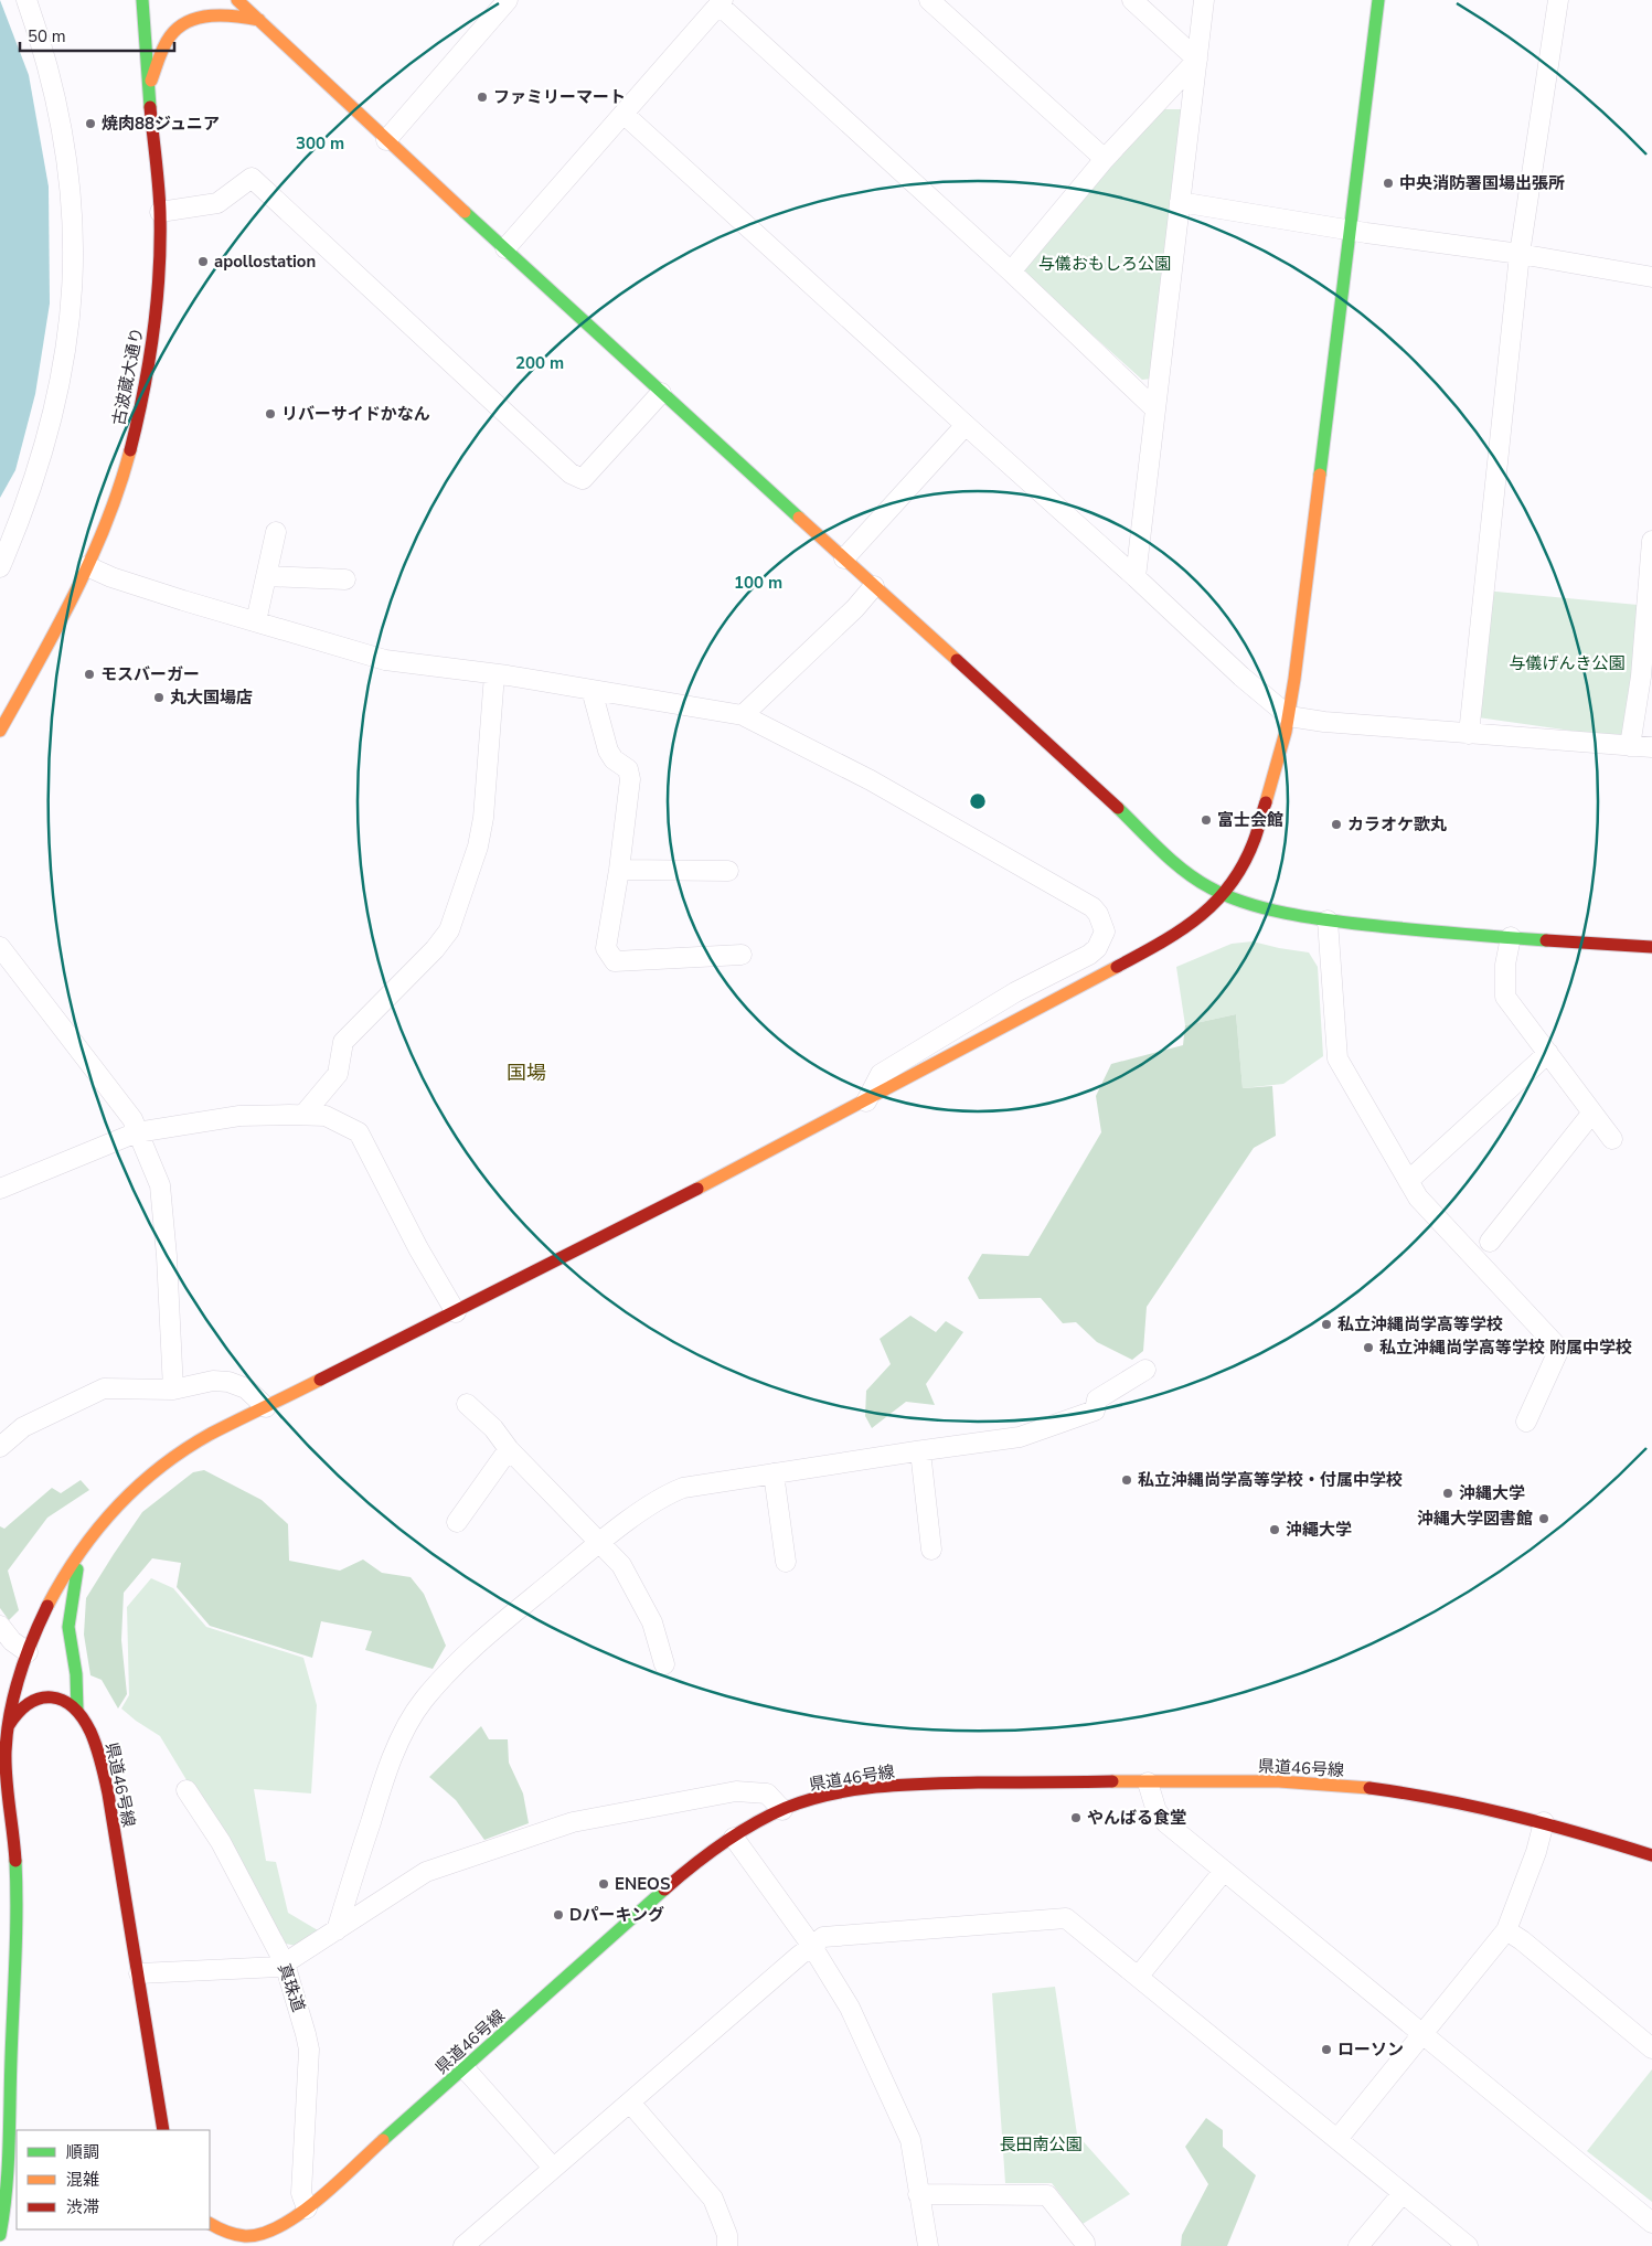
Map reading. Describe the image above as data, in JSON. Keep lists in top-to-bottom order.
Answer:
{
  "streets": {
    "main road": ["古波蔵大通り", "県道46号線"],
    "street": ["真珠道"]
  },
  "crossings": [
    ["県道46号線", "真珠道"]
  ],
  "districts": ["国場"],
  "parks": ["与儀おもしろ公園", "与儀げんき公園", "長田南公園"],
  "places": [
    "ファミリーマート",
    "焼肉88ジュニア",
    "中央消防署国場出張所",
    "apollostation",
    "リバーサイドかなん",
    "モスバーガー",
    "丸大国場店",
    "富士会館",
    "カラオケ歌丸",
    "私立沖縄尚学高等学校",
    "私立沖縄尚学高等学校 附属中学校",
    "私立沖縄尚学高等学校・付属中学校",
    "沖縄大学",
    "沖縄大学図書館",
    "沖繩大学",
    "やんばる食堂",
    "ENEOS",
    "Dパーキング",
    "ローソン"
  ],
  "legend": ["順調", "混雑", "渋滞"],
  "scale_bar": "50 m",
  "rings": ["300 m", "200 m", "100 m"]
}
